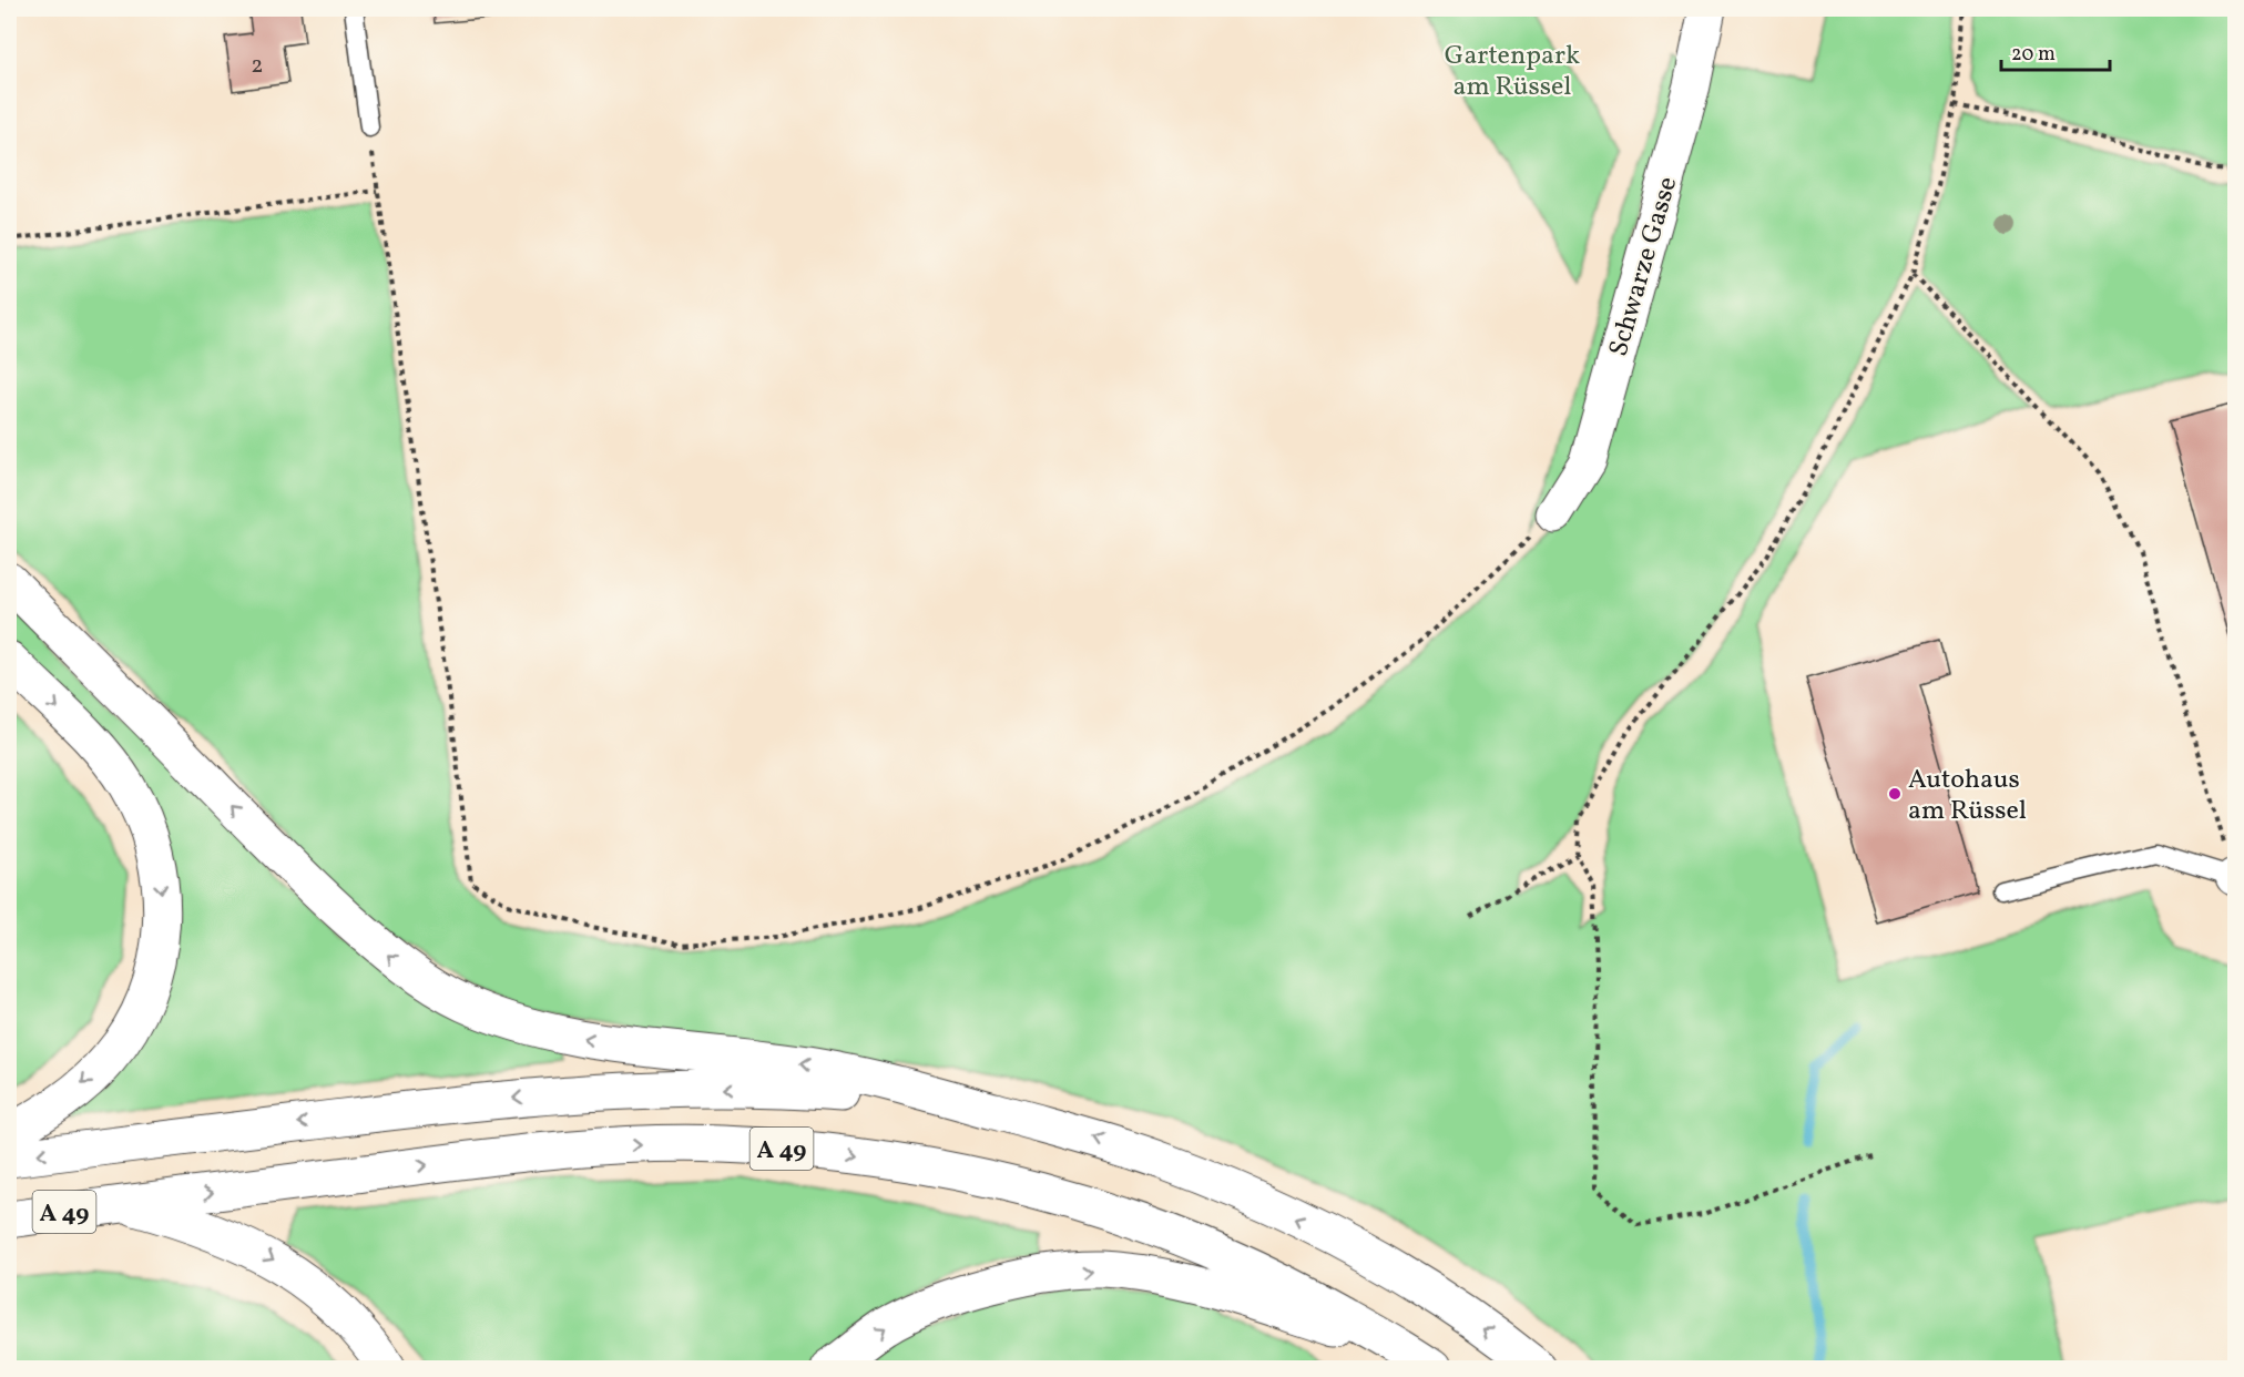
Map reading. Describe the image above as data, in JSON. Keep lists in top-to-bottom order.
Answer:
{
  "streets": {
    "main road": ["Schwarze Gasse", "A 49"]
  },
  "parks": ["Gartenpark am Rüssel"],
  "places": ["Autohaus am Rüssel"],
  "house_numbers": ["2"],
  "scale_bar": "20 m"
}
